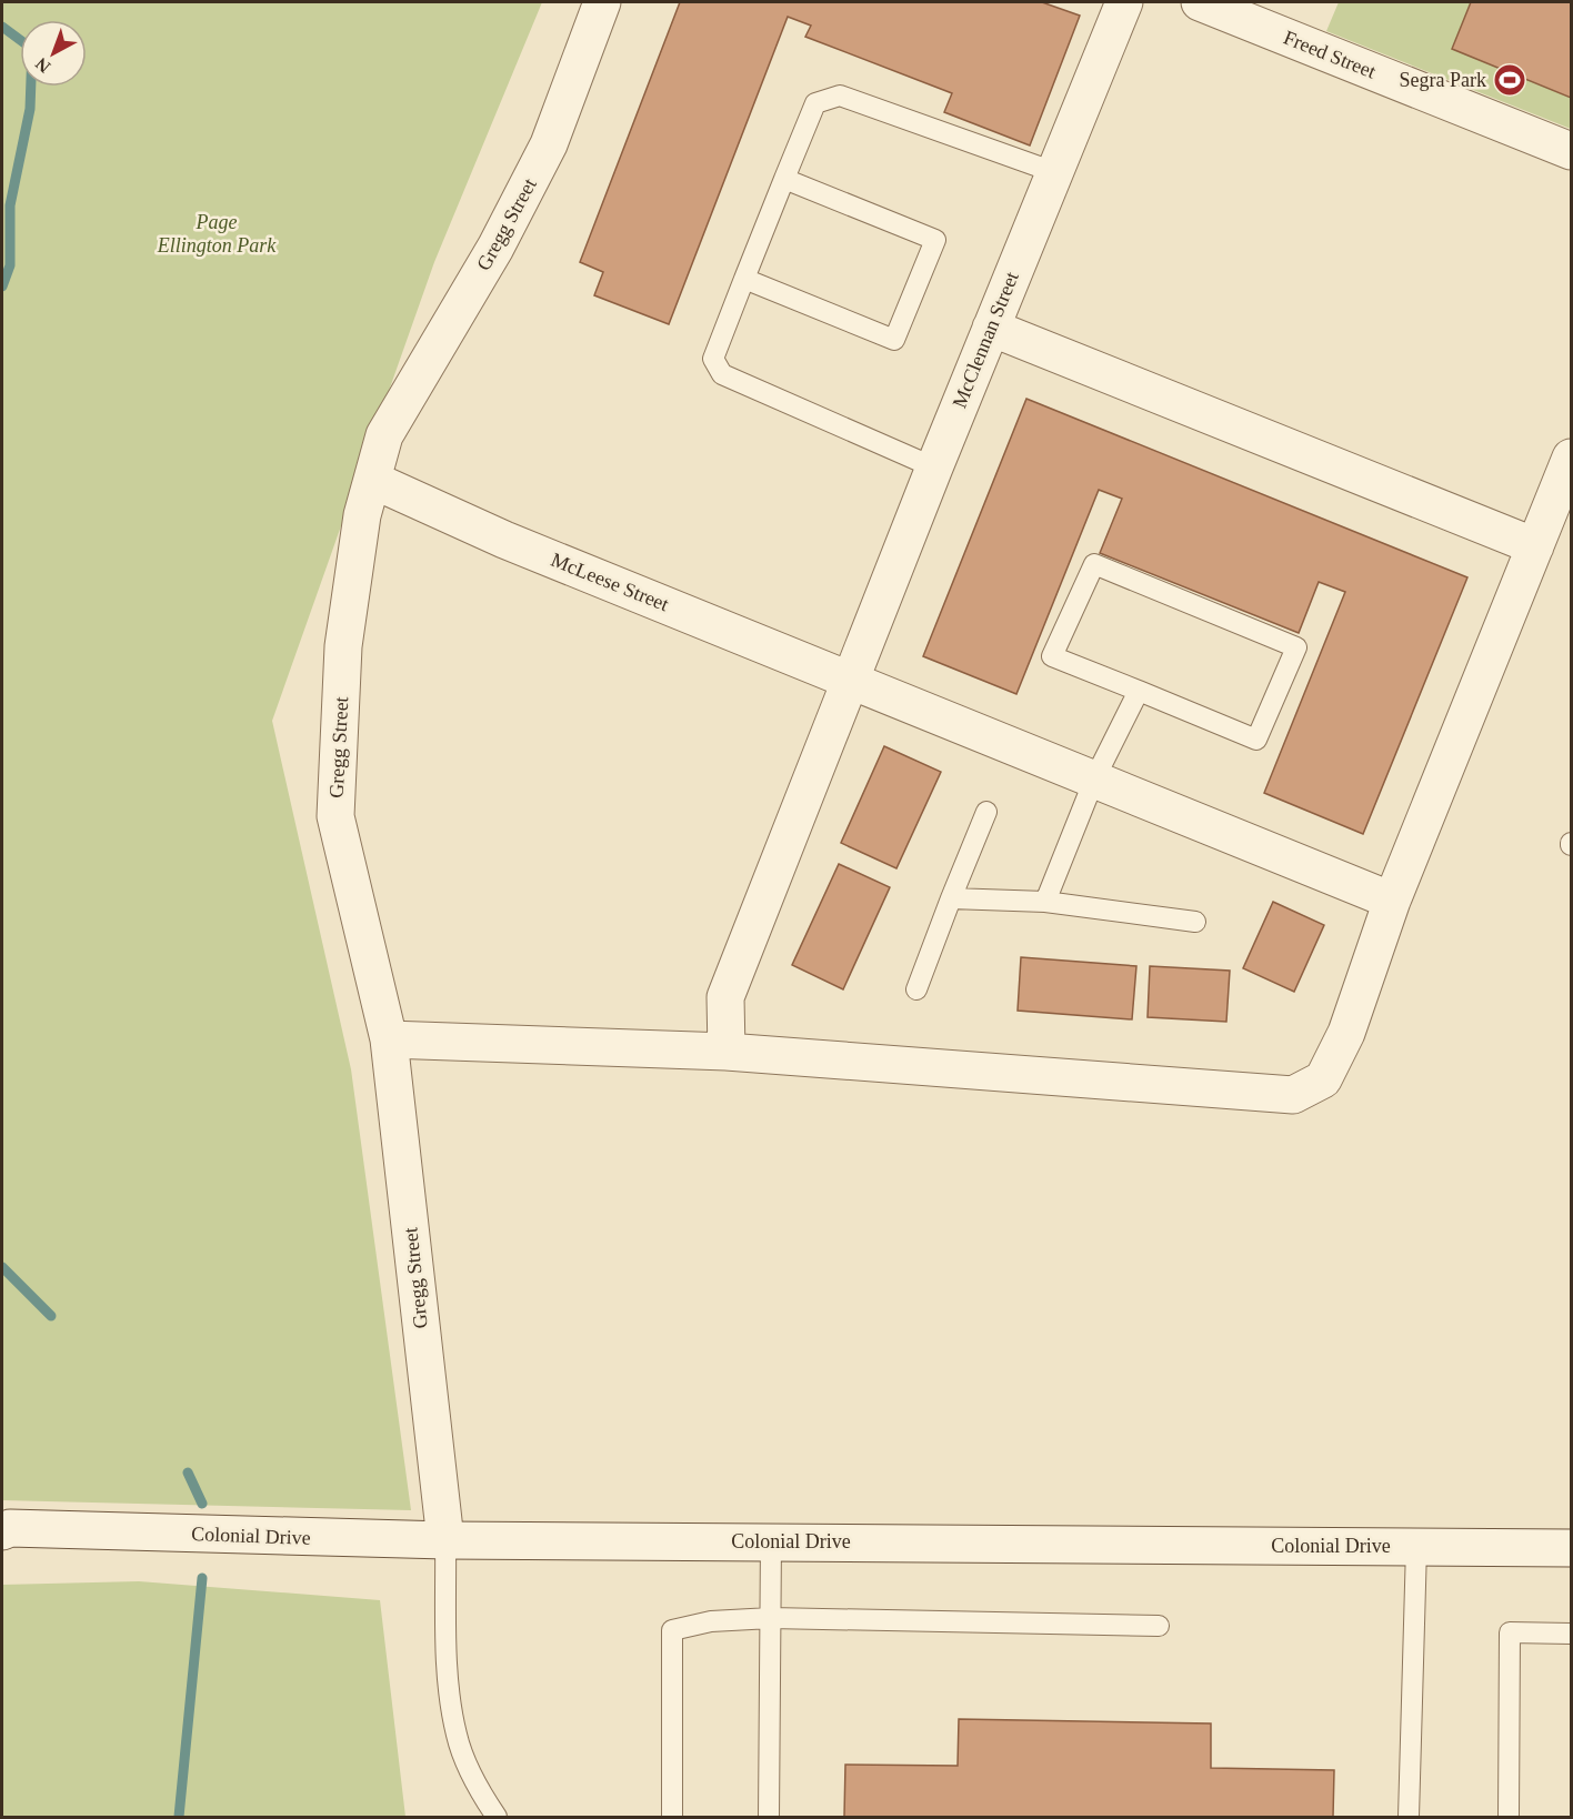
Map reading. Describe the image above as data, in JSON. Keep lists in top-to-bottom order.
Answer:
{
  "streets": {
    "street": [
      "Freed Street",
      "Gregg Street",
      "McClennan Street",
      "McLeese Street",
      "Colonial Drive"
    ]
  },
  "crossings": [
    ["Gregg Street", "McLeese Street"],
    ["Gregg Street", "Colonial Drive"],
    ["McClennan Street", "McLeese Street"]
  ],
  "parks": ["Page Ellington Park"],
  "places": {
    "sports": ["Segra Park"]
  },
  "north": "bottom left"
}
